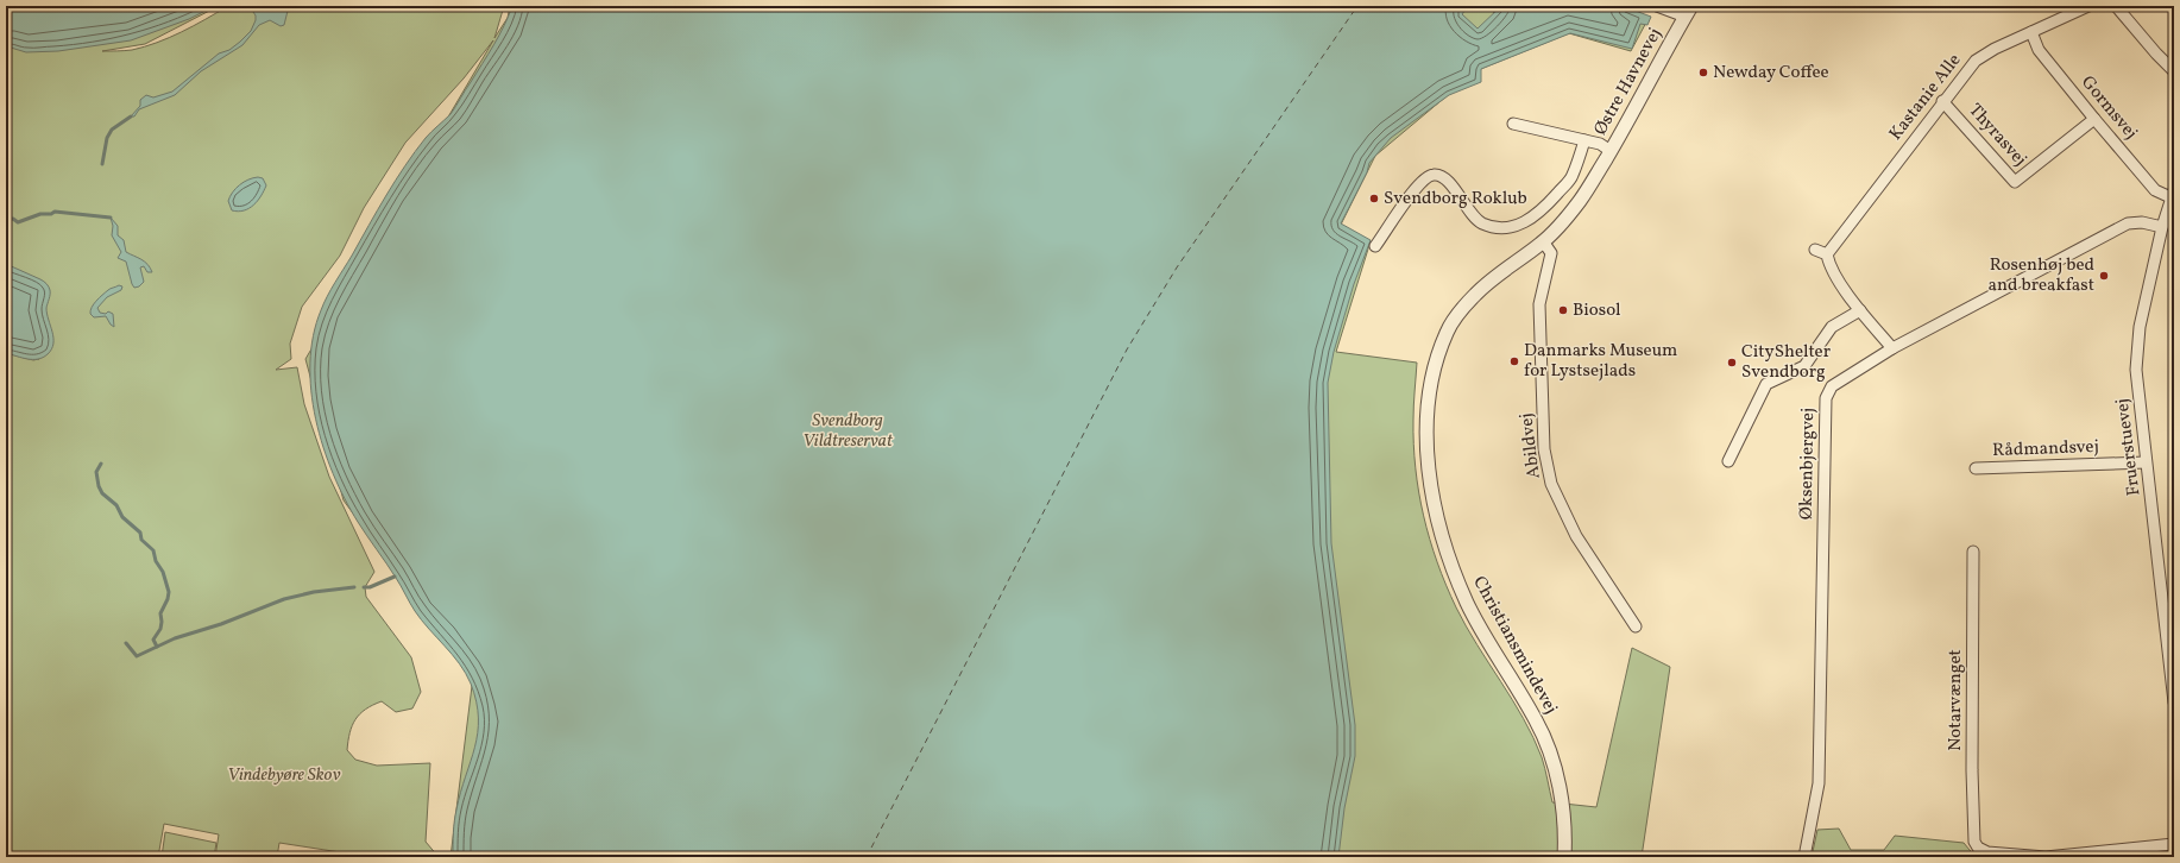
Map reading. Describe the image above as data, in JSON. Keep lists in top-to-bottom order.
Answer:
{
  "streets": {
    "street": [
      "Østre Havnevej",
      "Kastanie Alle",
      "Gormsvej",
      "Thyrasvej",
      "Abildvej",
      "Fruerstuevej",
      "Rådmandsvej",
      "Øksenbjergvej",
      "Christiansmindevej",
      "Notarvænget"
    ]
  },
  "crossings": [
    ["Østre Havnevej", "Abildvej"],
    ["Østre Havnevej", "Christiansmindevej"],
    ["Kastanie Alle", "Gormsvej"],
    ["Kastanie Alle", "Thyrasvej"],
    ["Gormsvej", "Thyrasvej"],
    ["Gormsvej", "Fruerstuevej"],
    ["Abildvej", "Christiansmindevej"],
    ["Fruerstuevej", "Rådmandsvej"],
    ["Fruerstuevej", "Øksenbjergvej"]
  ],
  "parks": ["Svendborg Vildtreservat", "Vindebyøre Skov"],
  "places": [
    "Newday Coffee",
    "Svendborg Roklub",
    "Rosenhøj bed and breakfast",
    "Biosol",
    "Danmarks Museum for Lystsejlads",
    "CityShelter Svendborg"
  ]
}
